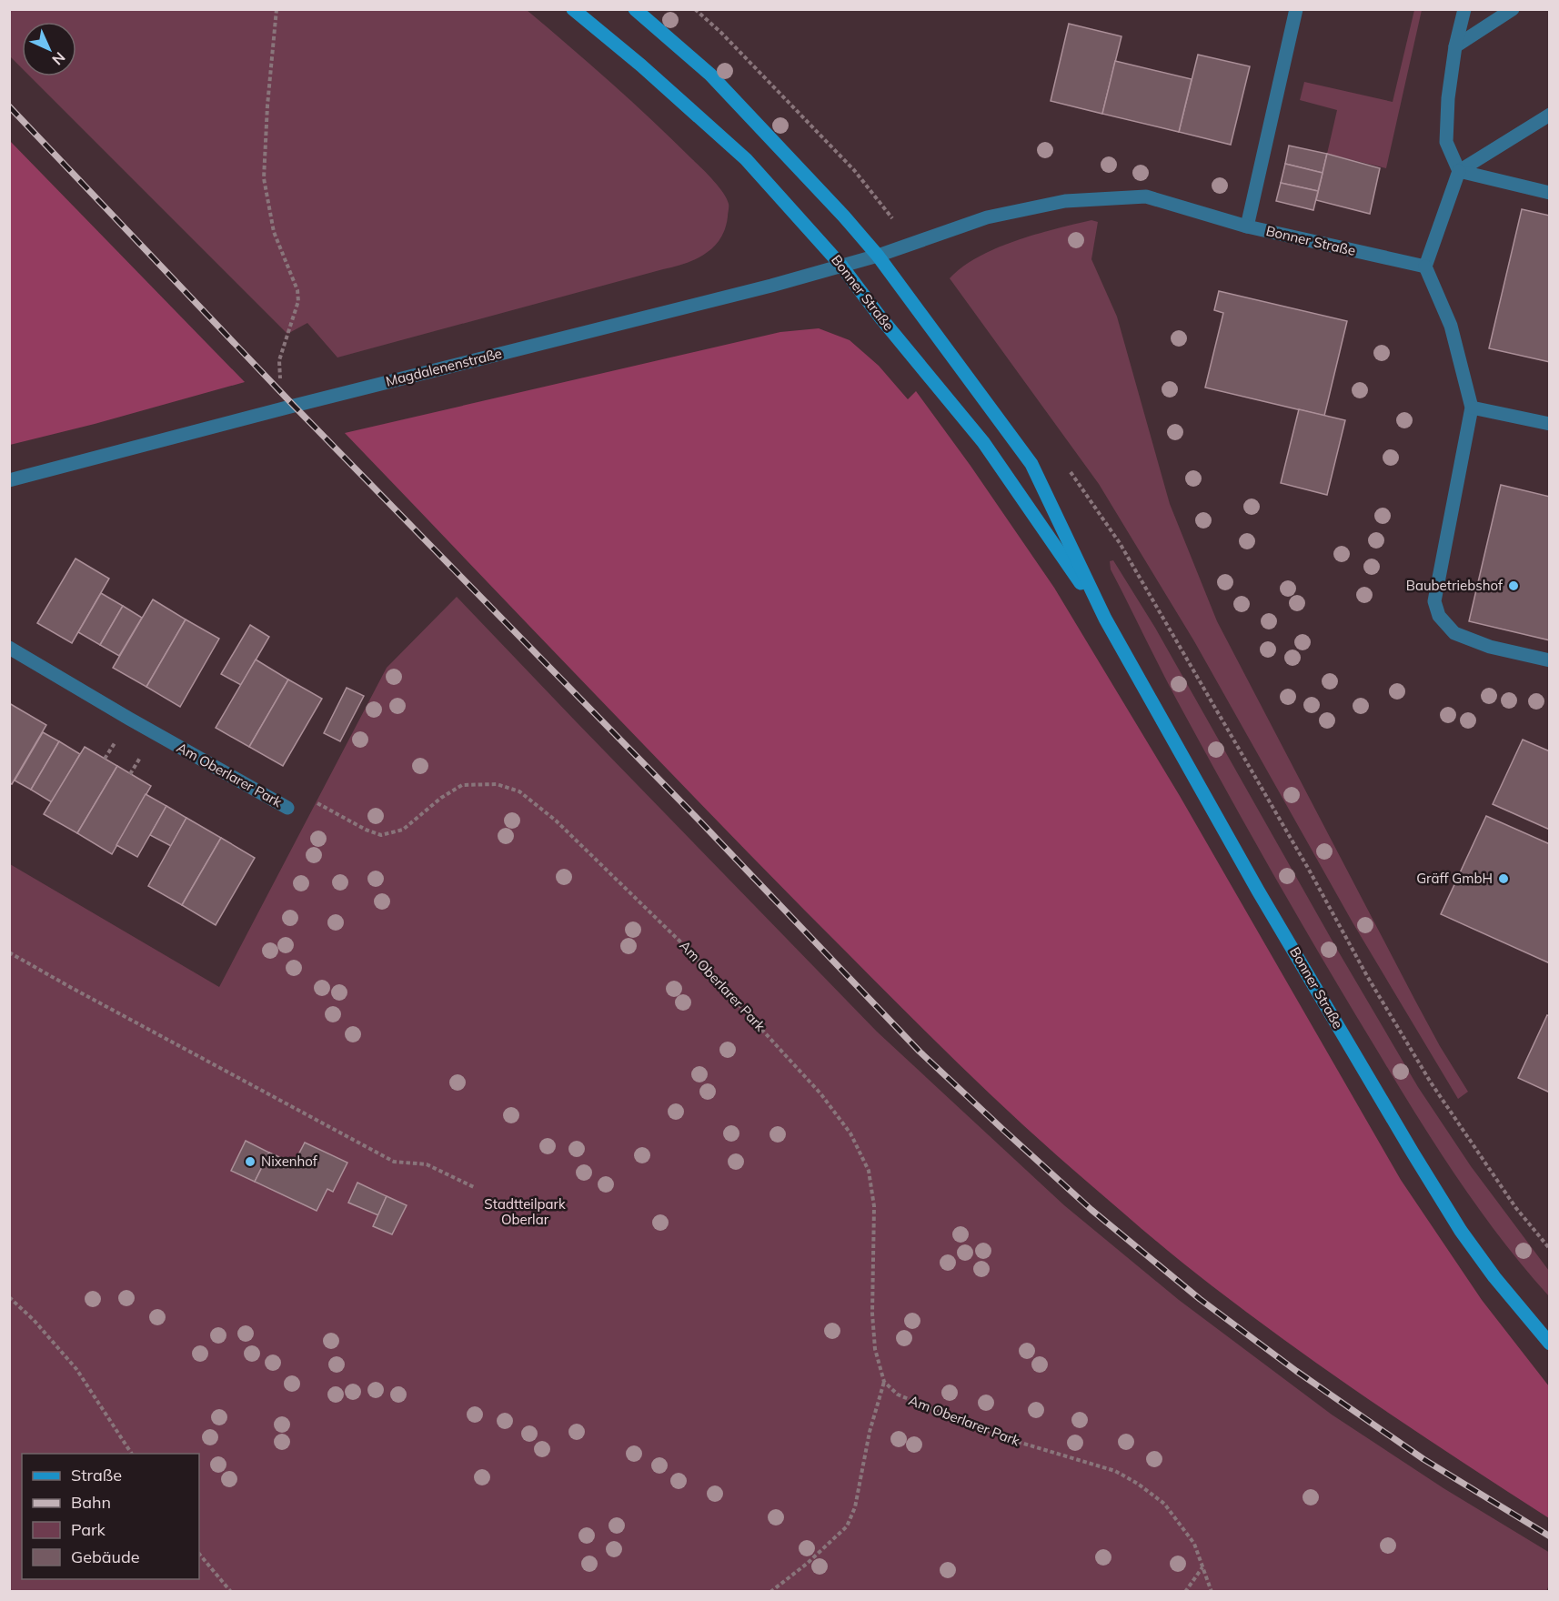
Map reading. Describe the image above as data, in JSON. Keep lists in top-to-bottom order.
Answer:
{
  "streets": {
    "street": ["Bonner Straße", "Magdalenenstraße", "Am Oberlarer Park"]
  },
  "crossings": [
    ["Bonner Straße", "Magdalenenstraße"]
  ],
  "parks": ["Stadtteilpark Oberlar"],
  "places": ["Baubetriebshof", "Gräff GmbH", "Nixenhof"],
  "legend": [
    "Straße",
    "Bahn",
    "Park",
    "Gebäude"
  ],
  "north": "bottom right"
}
